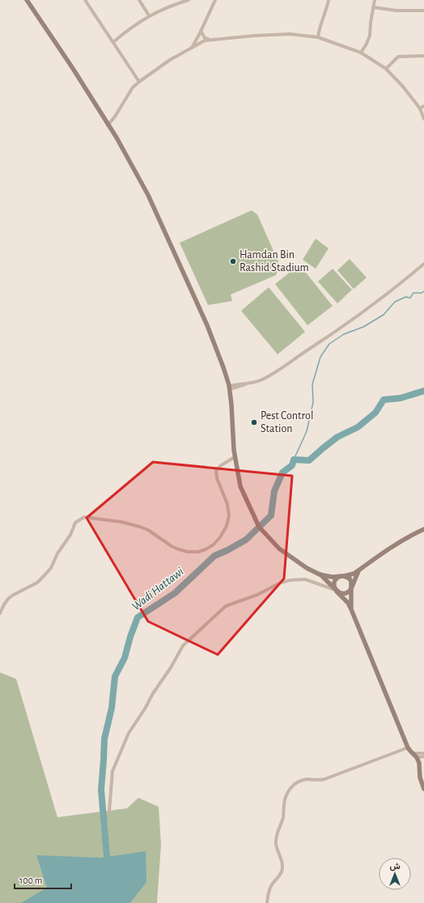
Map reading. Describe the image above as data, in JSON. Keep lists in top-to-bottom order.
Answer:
{
  "water": ["Wadi Hattawi"],
  "places": ["Hamdan Bin Rashid Stadium", "Pest Control Station"],
  "scale_bar": "100 m",
  "north": "top"
}
